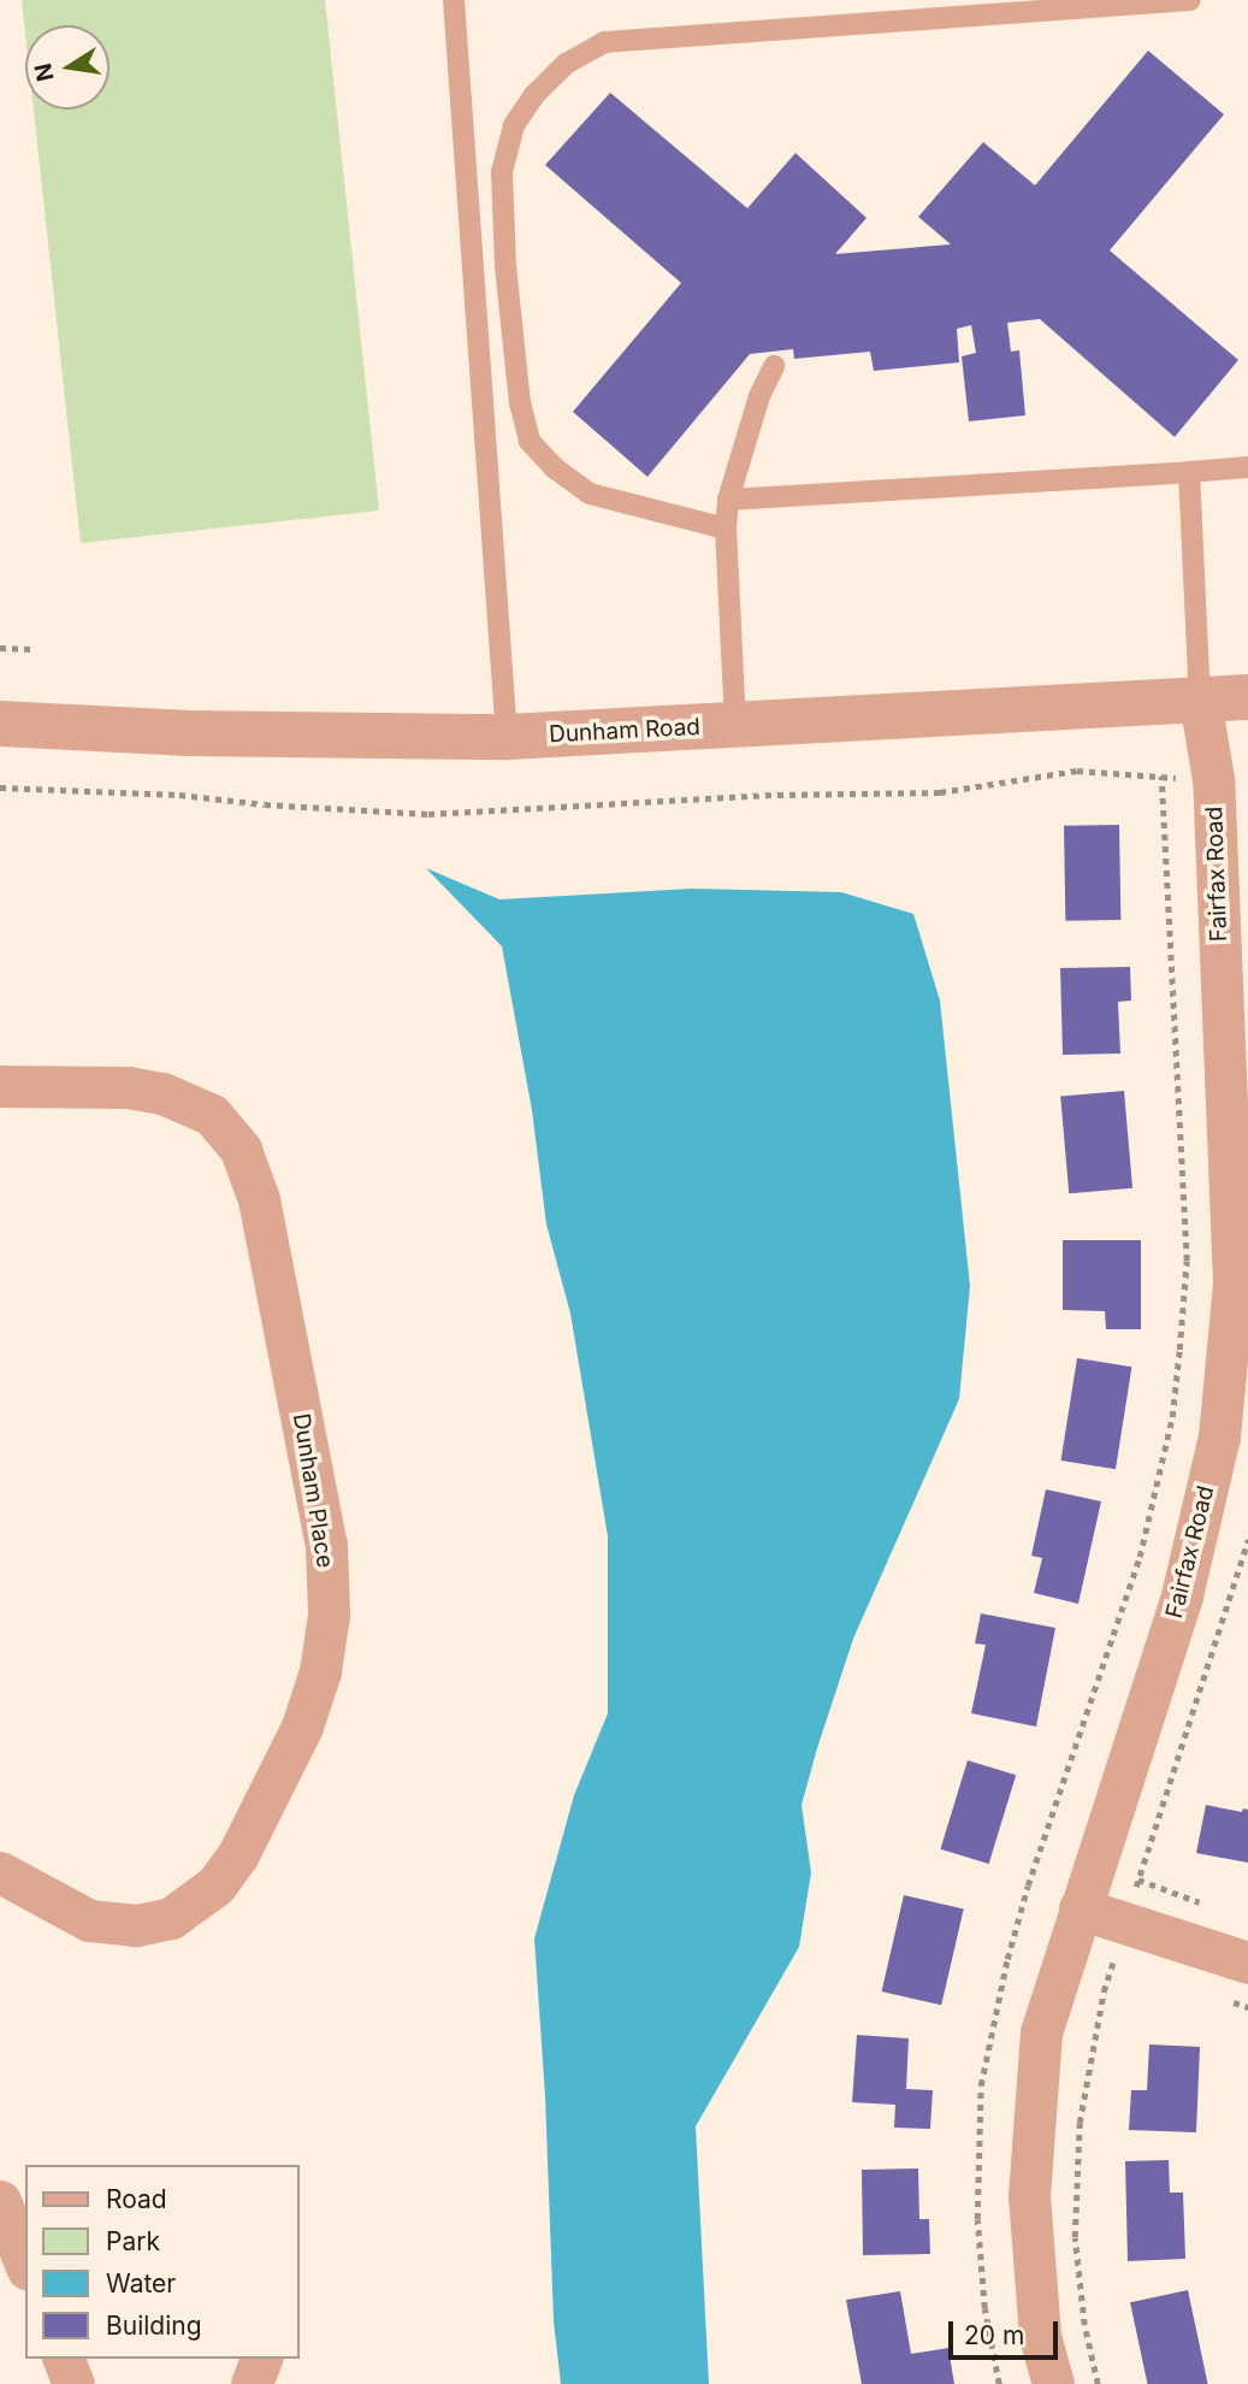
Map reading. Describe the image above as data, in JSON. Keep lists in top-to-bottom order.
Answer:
{
  "streets": {
    "street": ["Dunham Road", "Fairfax Road", "Dunham Place"]
  },
  "crossings": [
    ["Dunham Road", "Fairfax Road"]
  ],
  "legend": [
    "Road",
    "Park",
    "Water",
    "Building"
  ],
  "scale_bar": "20 m",
  "north": "left"
}
